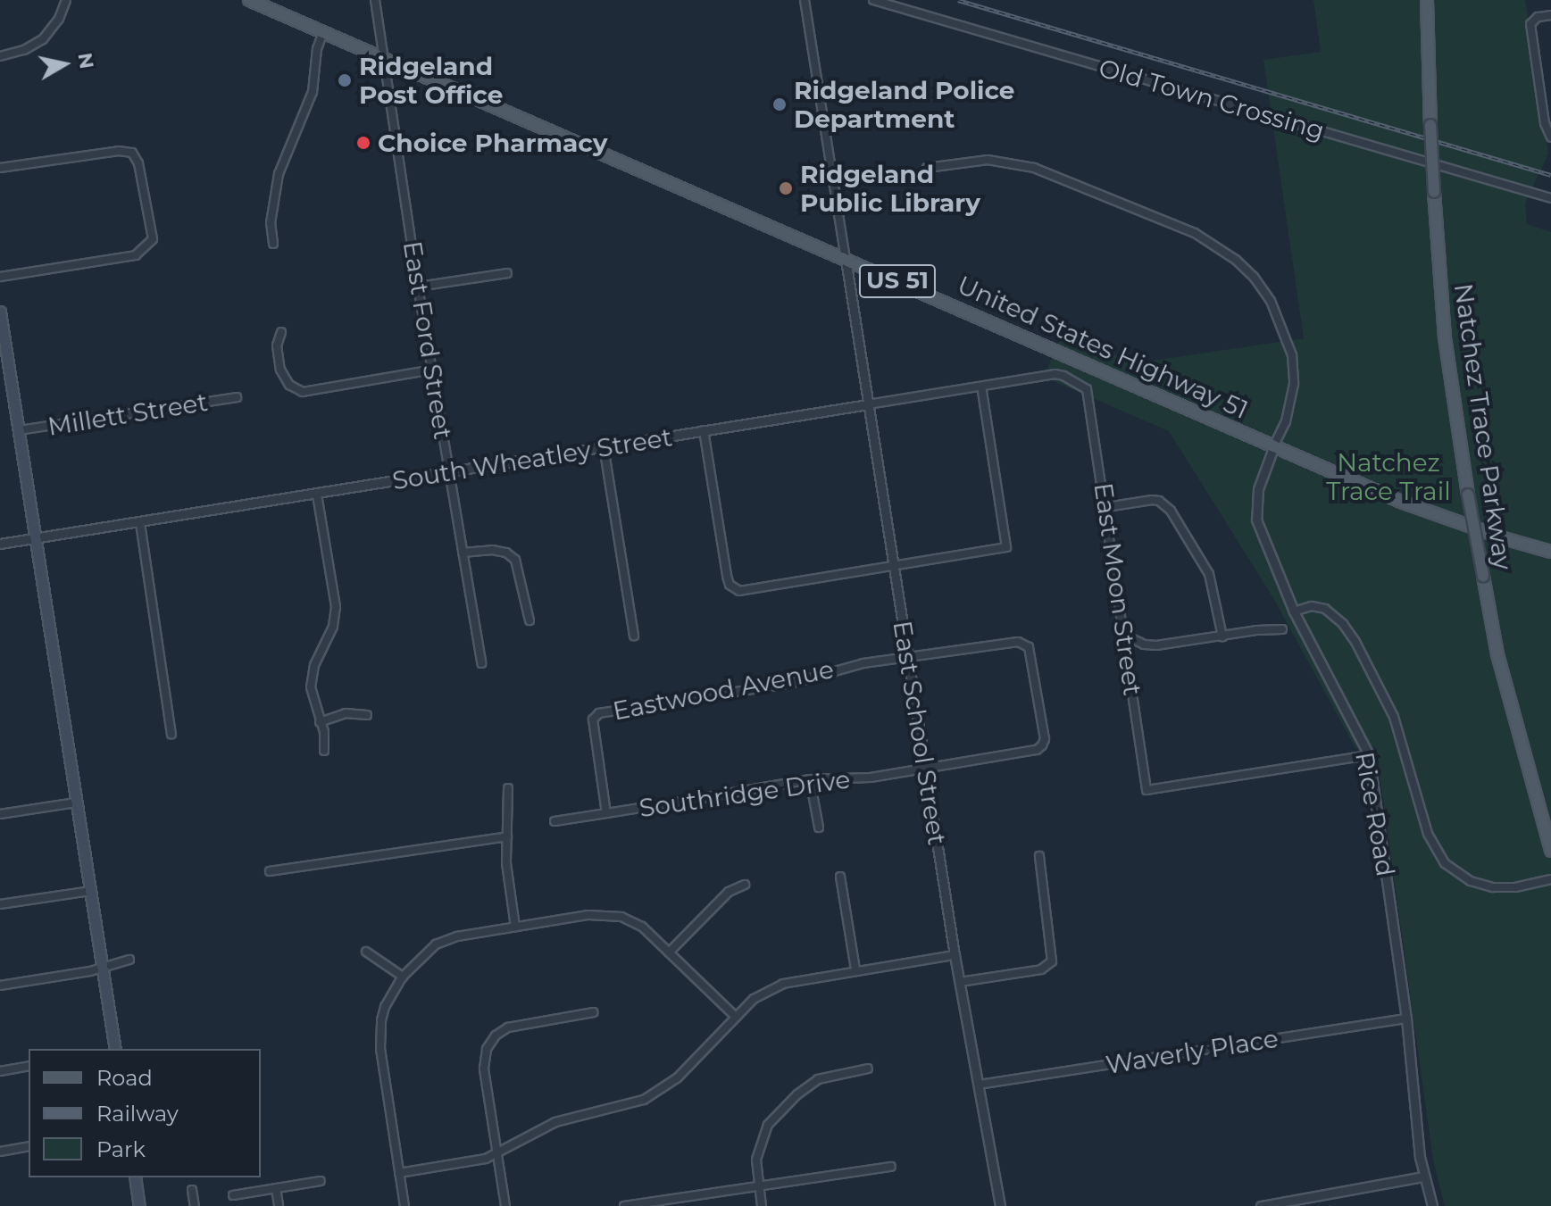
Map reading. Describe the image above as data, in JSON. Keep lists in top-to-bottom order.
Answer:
{
  "streets": {
    "main road": ["US 51", "United States Highway 51", "Natchez Trace Parkway"],
    "street": [
      "Old Town Crossing",
      "East Ford Street",
      "Millett Street",
      "South Wheatley Street",
      "East Moon Street",
      "Eastwood Avenue",
      "East School Street",
      "Southridge Drive",
      "Rice Road",
      "Waverly Place"
    ]
  },
  "crossings": [
    ["East Ford Street", "United States Highway 51"],
    ["East Ford Street", "South Wheatley Street"],
    ["United States Highway 51", "East School Street"],
    ["United States Highway 51", "Rice Road"],
    ["South Wheatley Street", "East Moon Street"],
    ["South Wheatley Street", "East School Street"],
    ["East Moon Street", "Rice Road"],
    ["Eastwood Avenue", "East School Street"],
    ["Eastwood Avenue", "Southridge Drive"],
    ["East School Street", "Southridge Drive"],
    ["East School Street", "Waverly Place"],
    ["Rice Road", "Waverly Place"]
  ],
  "parks": ["Natchez Trace Trail"],
  "places": [
    "Ridgeland Post Office",
    "Ridgeland Police Department",
    "Choice Pharmacy",
    "Ridgeland Public Library"
  ],
  "legend": ["Road", "Railway", "Park"],
  "north": "right"
}
